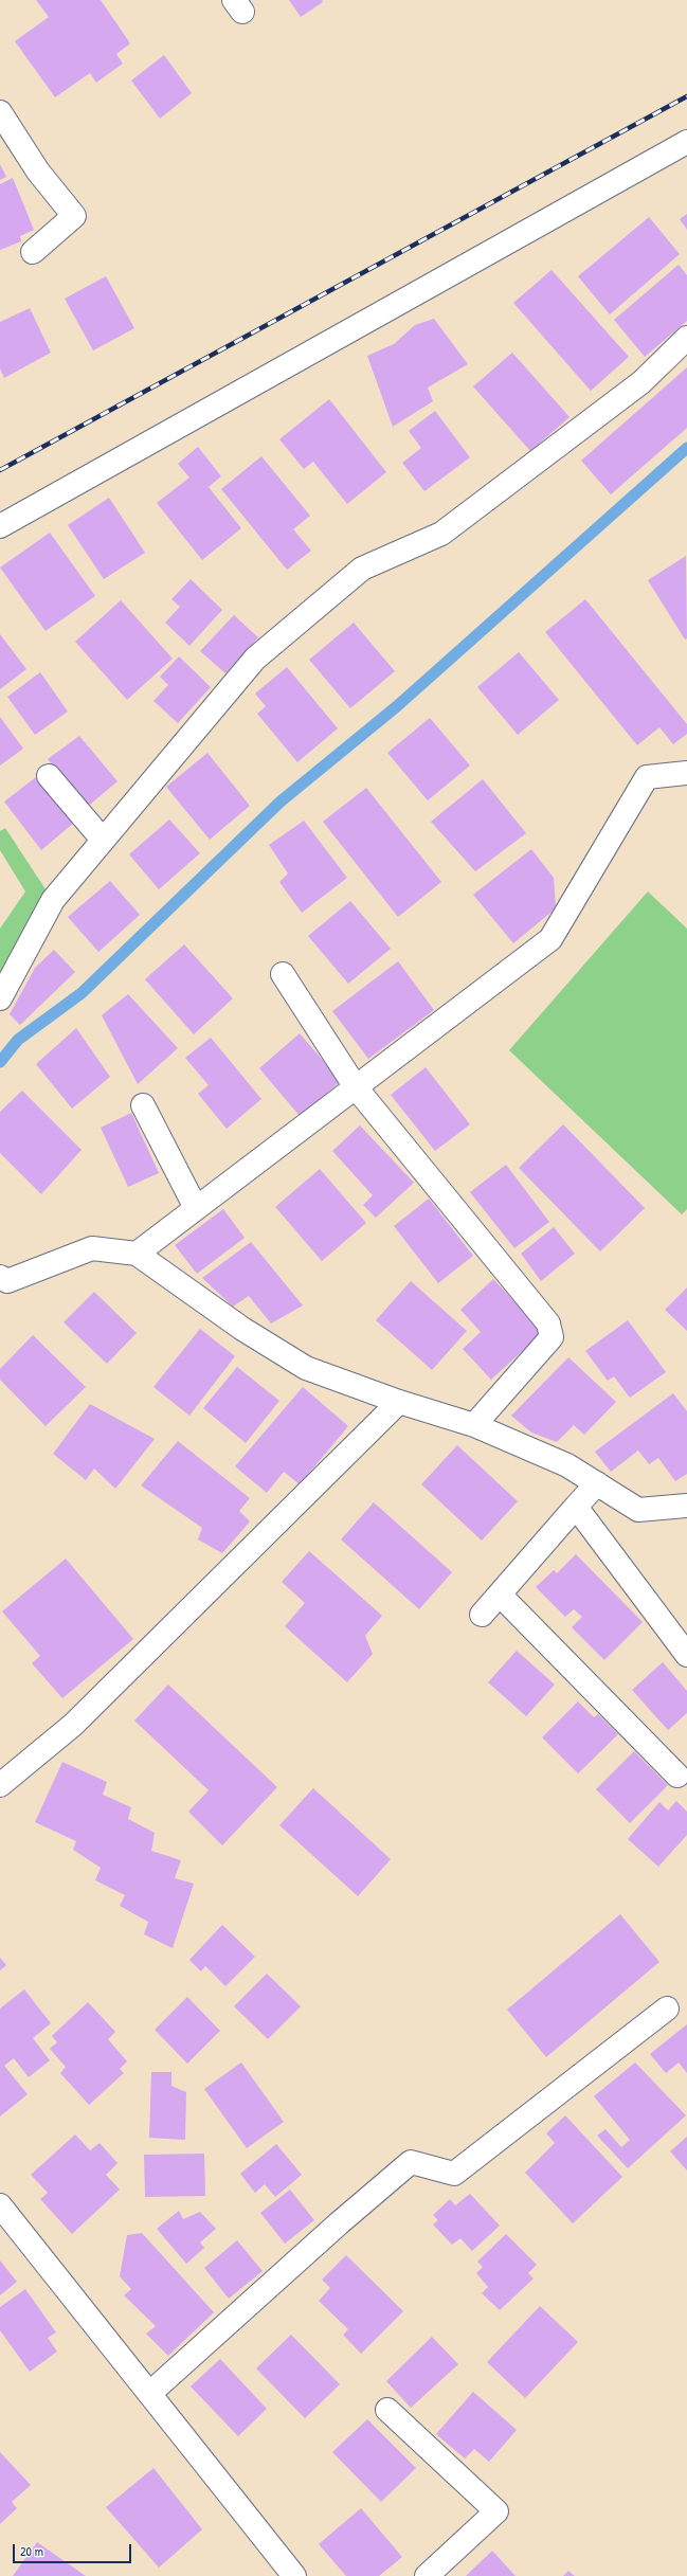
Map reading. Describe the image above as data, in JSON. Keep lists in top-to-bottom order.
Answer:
{
  "scale_bar": "20 m"
}
